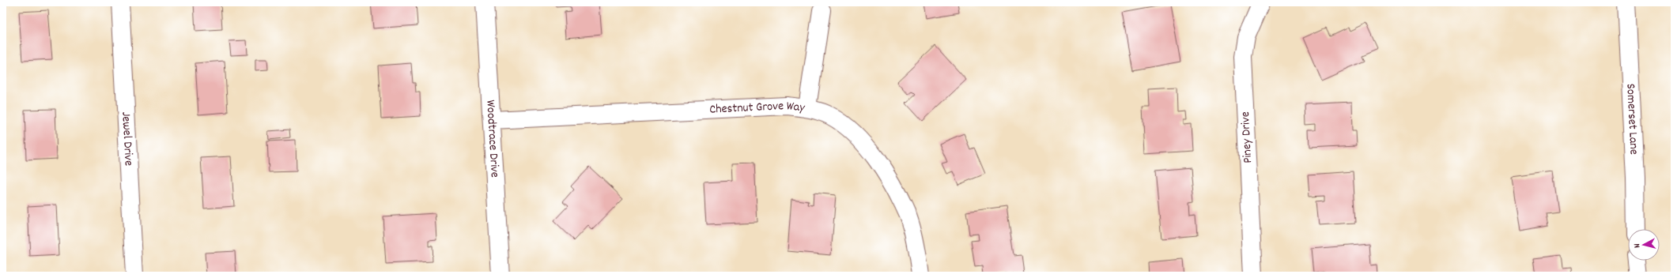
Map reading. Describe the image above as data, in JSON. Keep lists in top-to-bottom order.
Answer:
{
  "streets": {
    "street": [
      "Chestnut Grove Way",
      "Somerset Lane",
      "Piney Drive",
      "Jewel Drive",
      "Woodtrace Drive"
    ]
  },
  "crossings": [
    ["Chestnut Grove Way", "Woodtrace Drive"]
  ],
  "north": "left"
}
